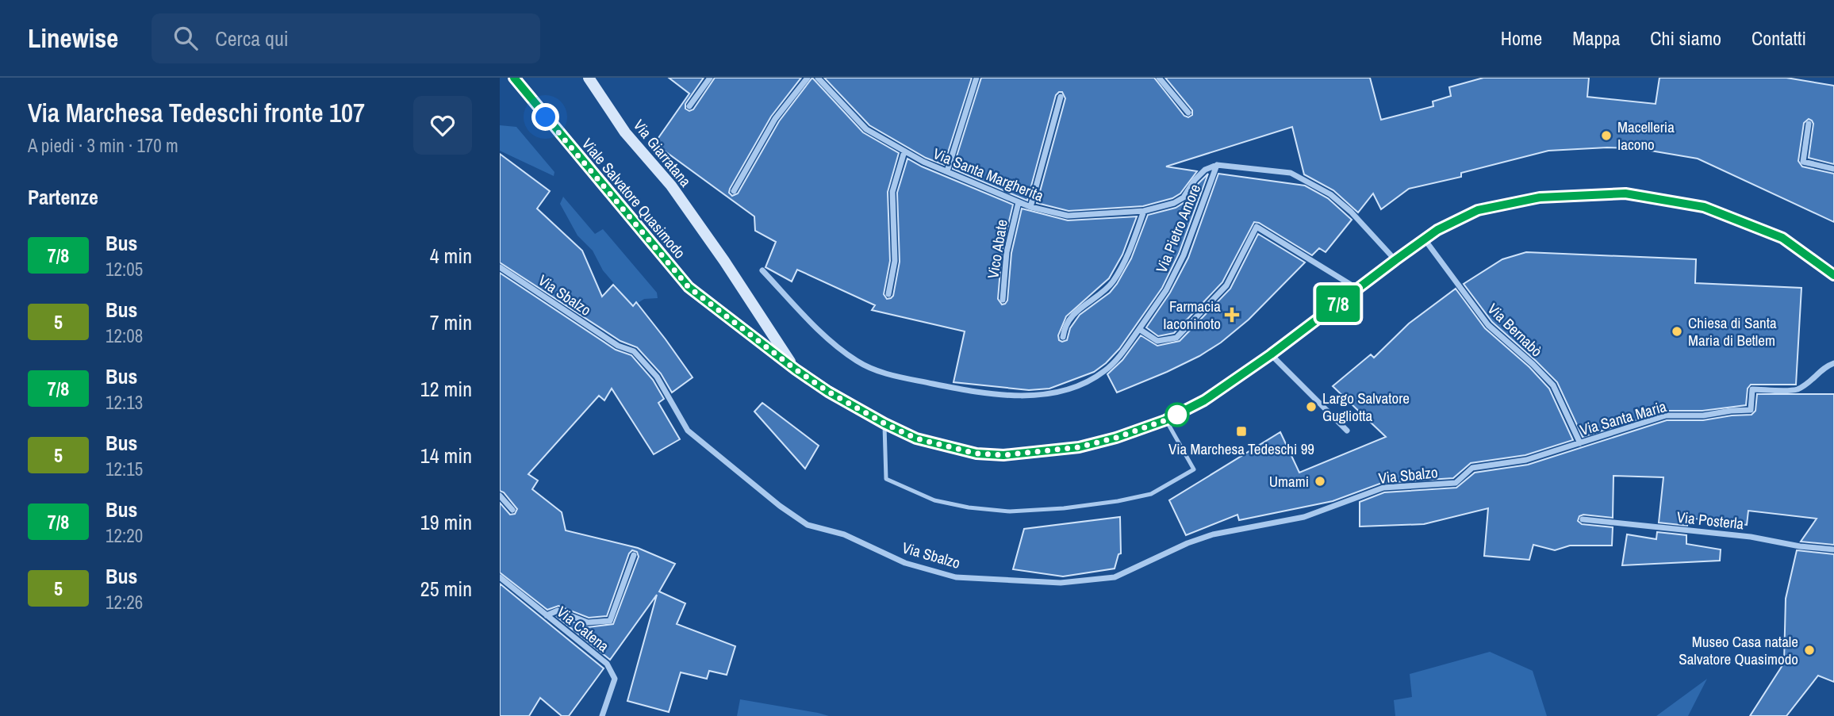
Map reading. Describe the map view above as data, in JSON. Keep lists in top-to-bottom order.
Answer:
{
  "streets": {
    "street": [
      "Via Giarratana",
      "Via Santa Margherita",
      "Viale Salvatore Quasimodo",
      "Via Pietro Amore",
      "Vico Abate",
      "Via Sbalzo",
      "Via Bernabò",
      "Via Santa Maria",
      "Via Posterla",
      "Via Catena"
    ]
  },
  "crossings": [
    ["Via Giarratana", "Viale Salvatore Quasimodo"],
    ["Via Santa Margherita", "Via Pietro Amore"],
    ["Via Santa Margherita", "Vico Abate"],
    ["Viale Salvatore Quasimodo", "Via Bernabò"],
    ["Via Sbalzo", "Via Santa Maria"],
    ["Via Bernabò", "Via Santa Maria"]
  ],
  "places": {
    "other": [
      "Macelleria Iacono",
      "Chiesa di Santa Maria di Betlem",
      "Largo Salvatore Gugliotta",
      "Umami",
      "Museo Casa natale Salvatore Quasimodo"
    ],
    "health": ["Farmacia Iaconinoto"],
    "transit": ["Via Marchesa Tedeschi 99"]
  },
  "lines": ["bus line 7/8"],
  "page": {
    "header": "Linewise",
    "search": "Cerca qui",
    "nav": [
      "Home",
      "Mappa",
      "Chi siamo",
      "Contatti"
    ],
    "heading": [
      ["Via Marchesa Tedeschi fronte 107", "A piedi · 3 min · 170 m"],
      "Partenze"
    ],
    "on_map": "7/8",
    "list": [
      {
        "mark": "7/8",
        "name": "Bus",
        "note": "12:05",
        "value": "4 min"
      },
      {
        "mark": "5",
        "name": "Bus",
        "note": "12:08",
        "value": "7 min"
      },
      {
        "mark": "7/8",
        "name": "Bus",
        "note": "12:13",
        "value": "12 min"
      },
      {
        "mark": "5",
        "name": "Bus",
        "note": "12:15",
        "value": "14 min"
      },
      {
        "mark": "7/8",
        "name": "Bus",
        "note": "12:20",
        "value": "19 min"
      },
      {
        "mark": "5",
        "name": "Bus",
        "note": "12:26",
        "value": "25 min"
      }
    ]
  }
}
